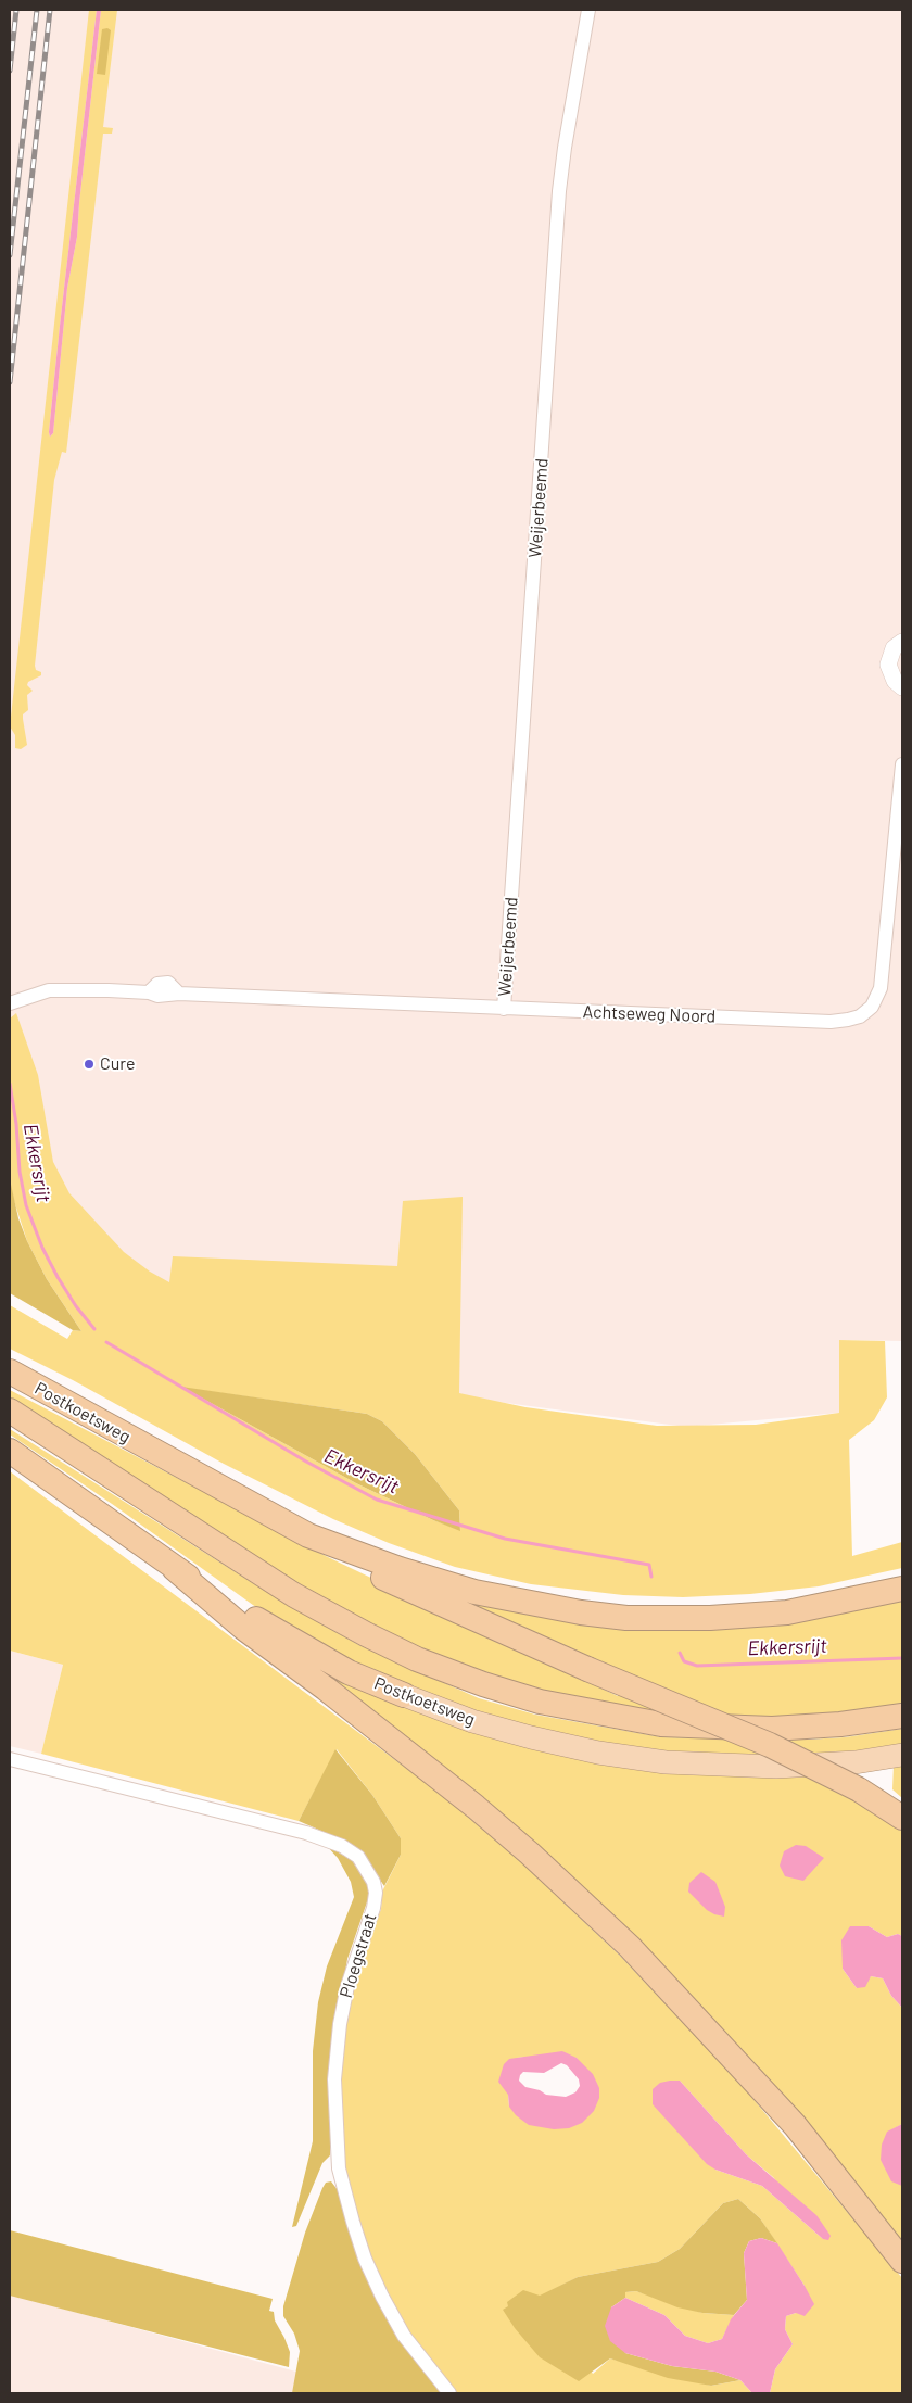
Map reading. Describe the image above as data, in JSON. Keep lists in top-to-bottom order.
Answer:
{
  "streets": {
    "highway": ["Postkoetsweg"],
    "street": ["Weijerbeemd", "Achtseweg Noord", "Ploegstraat"]
  },
  "crossings": [
    ["Weijerbeemd", "Achtseweg Noord"]
  ],
  "water": ["Ekkersrijt"],
  "places": ["Cure"]
}
